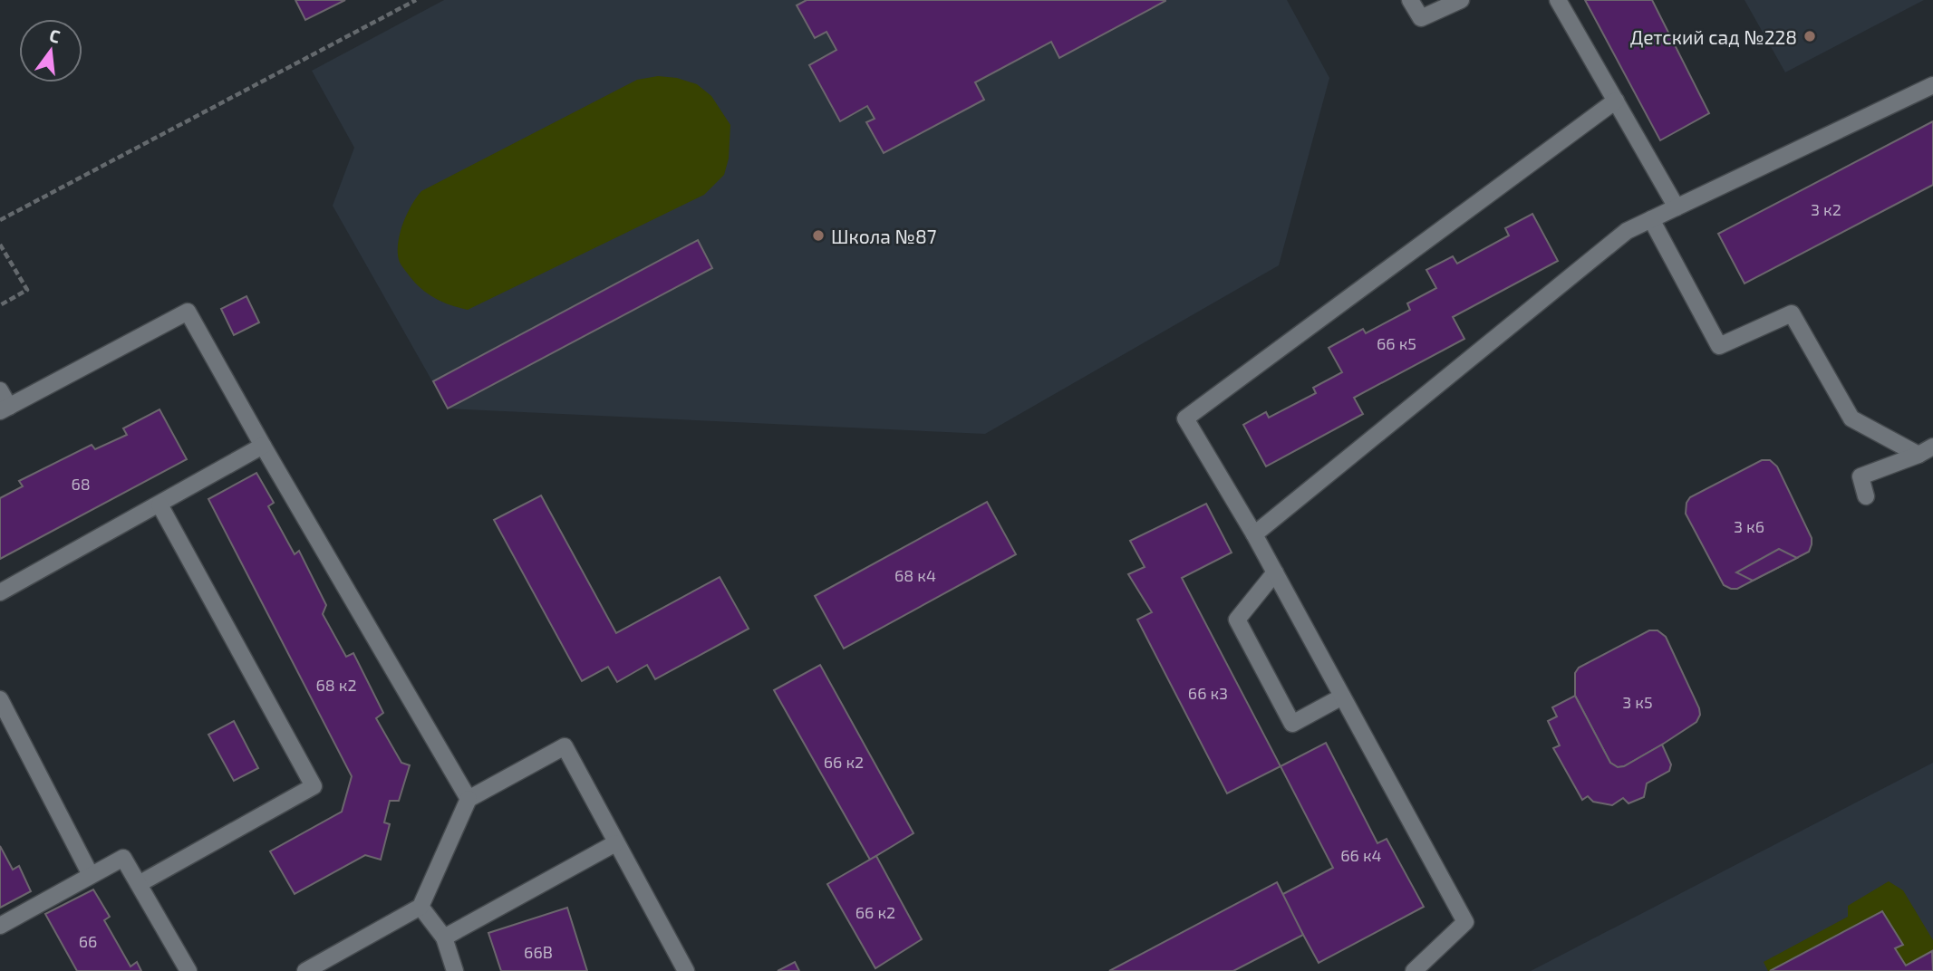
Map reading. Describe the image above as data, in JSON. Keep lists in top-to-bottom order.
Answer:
{
  "places": ["Детский сад №228", "Школа №87"],
  "house_numbers": [
    "3 к2",
    "66 к5",
    "68",
    "3 к6",
    "68 к4",
    "68 к2",
    "66 к3",
    "3 к5",
    "66 к2",
    "66 к4",
    "66 к2",
    "66",
    "66В"
  ],
  "north": "top"
}
